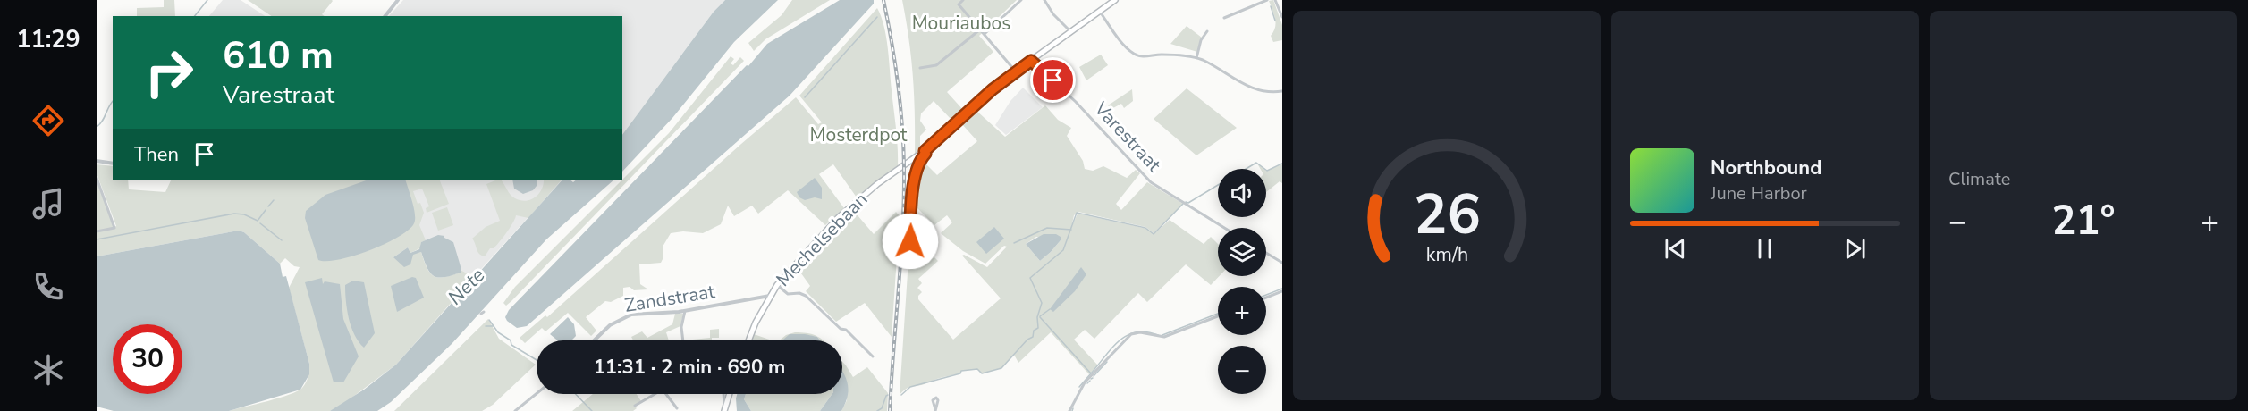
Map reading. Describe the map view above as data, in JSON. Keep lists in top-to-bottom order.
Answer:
{
  "streets": {
    "main road": ["Mechelsebaan"],
    "street": ["Varestraat", "Zandstraat"]
  },
  "crossings": [
    ["Varestraat", "Mechelsebaan"],
    ["Mechelsebaan", "Zandstraat"]
  ],
  "water": ["Nete"],
  "parks": ["Mouriaubos", "Mosterdpot"],
  "page": {
    "tabs": "11:29",
    "tile": "Climate",
    "turn": ["610 m", "Varestraat"],
    "then": "Then",
    "song": ["Northbound", "June Harbor"],
    "map_buttons": ["+", "−"],
    "heat": ["−", "21°", "+"],
    "limit": "30",
    "trip": "11:31 · 2 min · 690 m",
    "gauge": ["26", "km/h"]
  }
}
